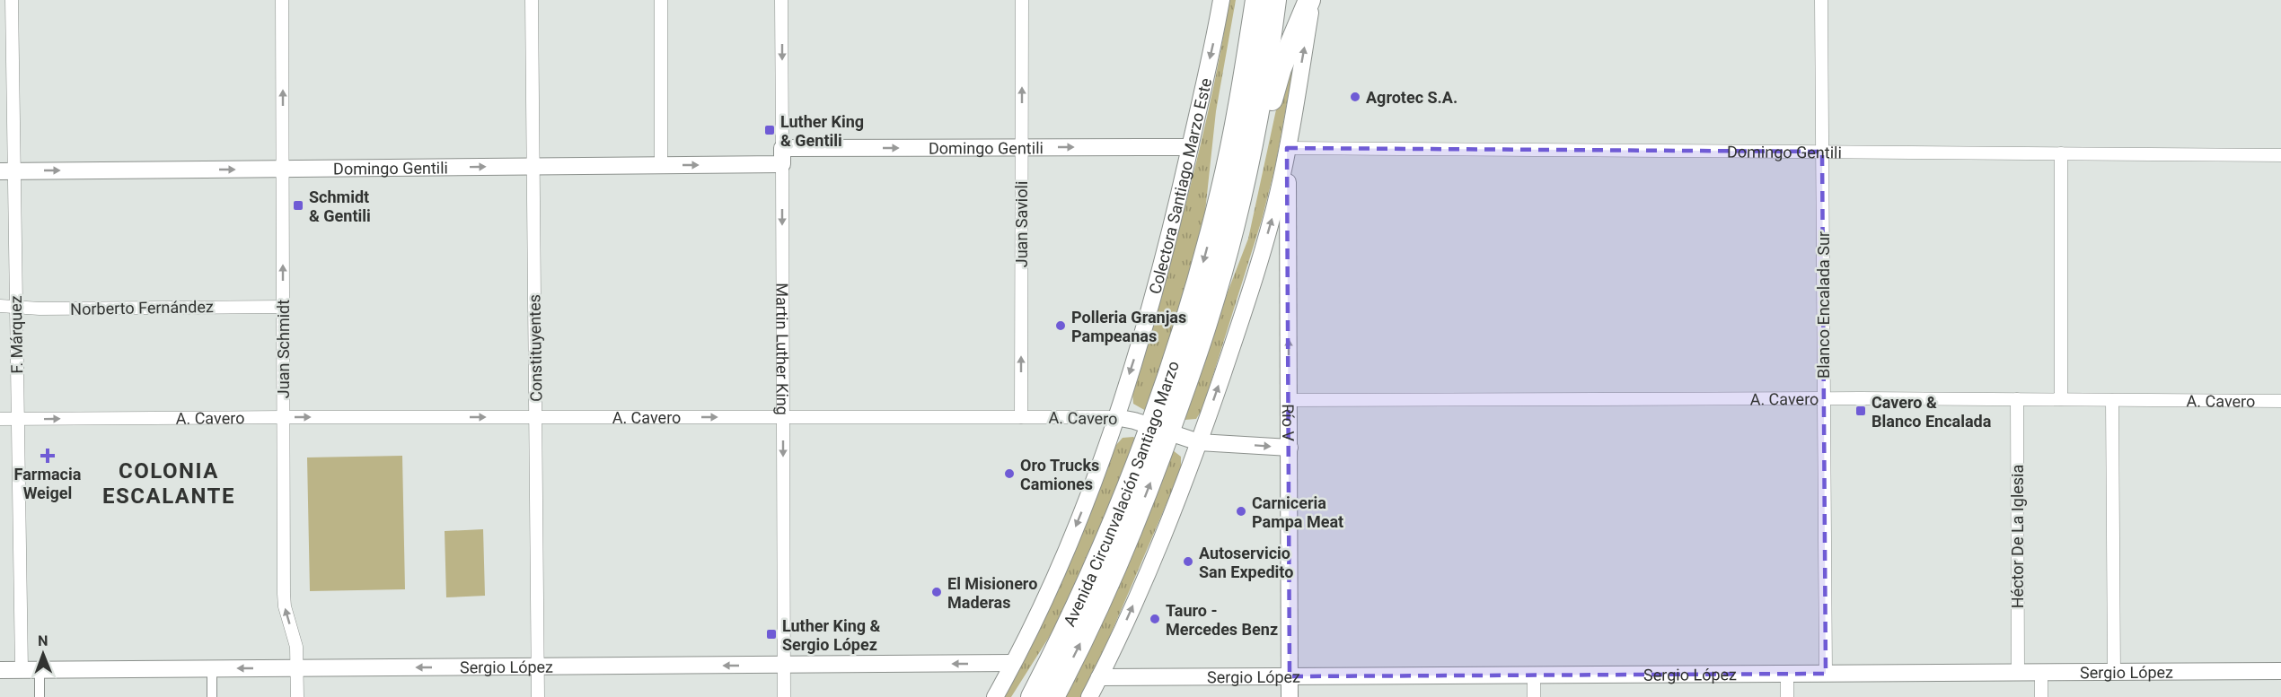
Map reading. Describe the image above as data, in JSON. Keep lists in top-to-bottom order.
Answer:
{
  "streets": {
    "highway": ["Avenida Circunvalación Santiago Marzo"],
    "street": [
      "Domingo Gentili",
      "Colectora Santiago Marzo Este",
      "Juan Savioli",
      "Blanco Encalada Sur",
      "Norberto Fernández",
      "F. Márquez",
      "Constituyentes",
      "Martin Luther King",
      "Juan Schmidt",
      "A. Cavero",
      "Río V",
      "Héctor De La Iglesia",
      "Sergio López"
    ]
  },
  "crossings": [
    ["Domingo Gentili", "Colectora Santiago Marzo Este"],
    ["Domingo Gentili", "Juan Savioli"],
    ["Domingo Gentili", "Blanco Encalada Sur"],
    ["Domingo Gentili", "F. Márquez"],
    ["Domingo Gentili", "Constituyentes"],
    ["Domingo Gentili", "Martin Luther King"],
    ["Domingo Gentili", "Juan Schmidt"],
    ["Domingo Gentili", "Río V"],
    ["Colectora Santiago Marzo Este", "A. Cavero"],
    ["Colectora Santiago Marzo Este", "Sergio López"],
    ["Juan Savioli", "A. Cavero"],
    ["Blanco Encalada Sur", "A. Cavero"],
    ["Blanco Encalada Sur", "Sergio López"],
    ["Norberto Fernández", "F. Márquez"],
    ["Norberto Fernández", "Juan Schmidt"],
    ["F. Márquez", "A. Cavero"],
    ["F. Márquez", "Sergio López"],
    ["Constituyentes", "A. Cavero"],
    ["Constituyentes", "Sergio López"],
    ["Martin Luther King", "A. Cavero"],
    ["Martin Luther King", "Sergio López"],
    ["Juan Schmidt", "A. Cavero"],
    ["Juan Schmidt", "Sergio López"],
    ["A. Cavero", "Río V"],
    ["A. Cavero", "Avenida Circunvalación Santiago Marzo"],
    ["A. Cavero", "Héctor De La Iglesia"],
    ["Río V", "Sergio López"],
    ["Héctor De La Iglesia", "Sergio López"]
  ],
  "one_way": [
    "Domingo Gentili",
    "Juan Savioli",
    "Martin Luther King",
    "Juan Schmidt",
    "A. Cavero",
    "Sergio López"
  ],
  "districts": ["COLONIA ESCALANTE"],
  "places": {
    "other": [
      "Agrotec S.A.",
      "Polleria Granjas Pampeanas",
      "Oro Trucks Camiones",
      "Carniceria Pampa Meat",
      "Autoservicio San Expedito",
      "El Misionero Maderas",
      "Tauro - Mercedes Benz"
    ],
    "transit": [
      "Luther King & Gentili",
      "Schmidt & Gentili",
      "Cavero & Blanco Encalada",
      "Luther King & Sergio López"
    ],
    "health": ["Farmacia Weigel"]
  },
  "north": "top"
}
